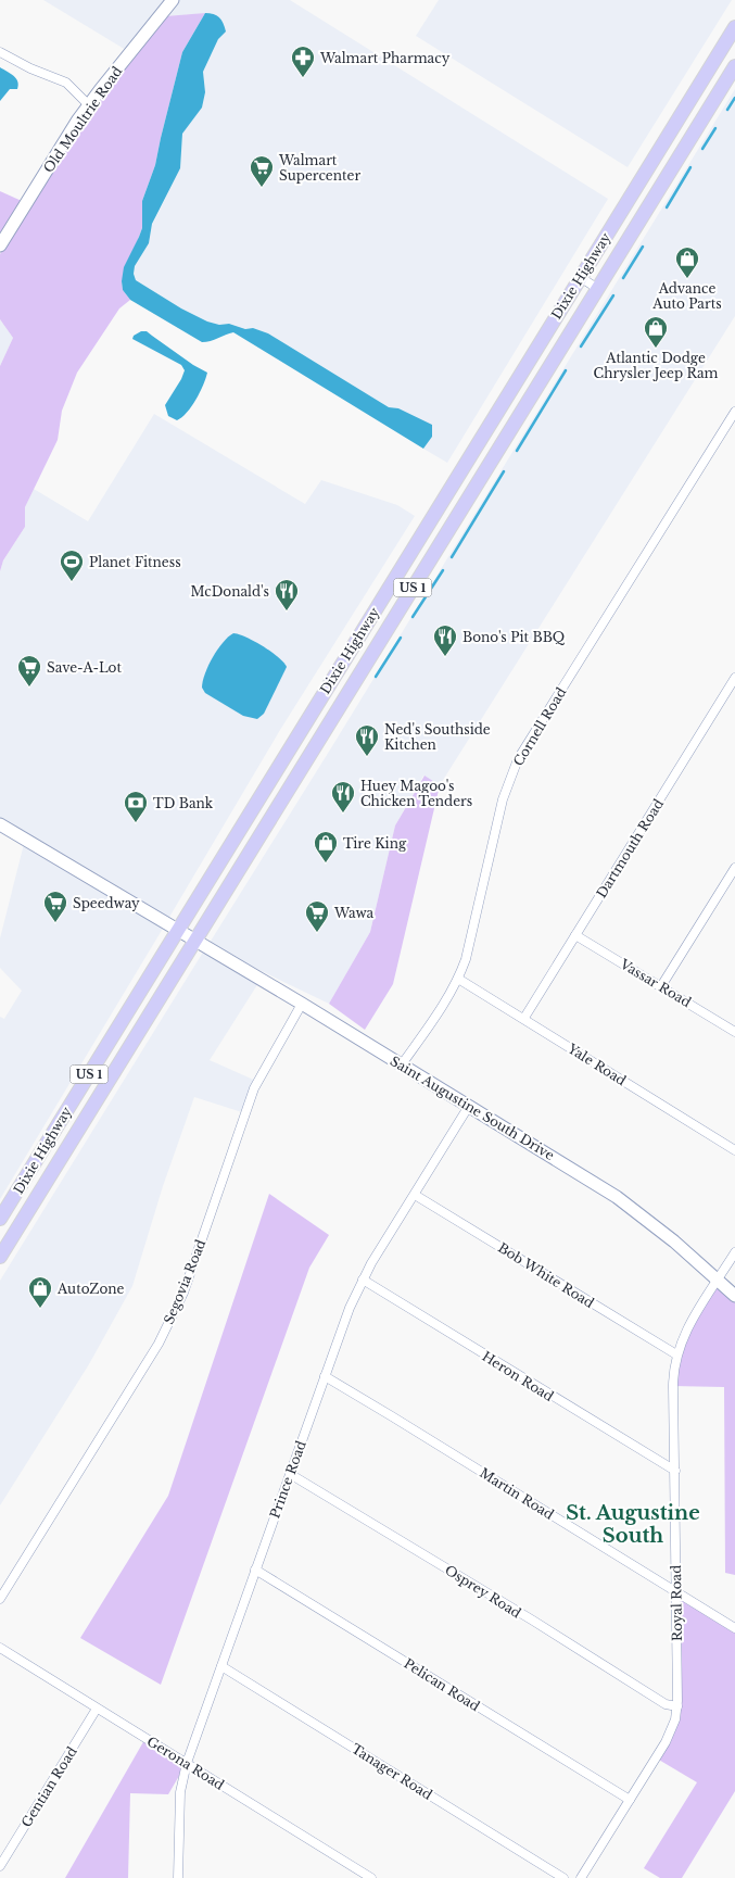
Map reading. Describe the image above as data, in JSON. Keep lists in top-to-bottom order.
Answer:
{
  "streets": {
    "main road": ["Dixie Highway", "US 1"],
    "street": [
      "Old Moultrie Road",
      "Cornell Road",
      "Dartmouth Road",
      "Vassar Road",
      "Yale Road",
      "Saint Augustine South Drive",
      "Bob White Road",
      "Segovia Road",
      "Heron Road",
      "Prince Road",
      "Martin Road",
      "Osprey Road",
      "Royal Road",
      "Pelican Road",
      "Gerona Road",
      "Tanager Road",
      "Gentian Road"
    ]
  },
  "crossings": [
    ["Dixie Highway", "Saint Augustine South Drive"],
    ["Cornell Road", "Yale Road"],
    ["Cornell Road", "Saint Augustine South Drive"],
    ["Dartmouth Road", "Vassar Road"],
    ["Dartmouth Road", "Yale Road"],
    ["Saint Augustine South Drive", "Segovia Road"],
    ["Saint Augustine South Drive", "Prince Road"],
    ["Saint Augustine South Drive", "Royal Road"],
    ["Bob White Road", "Prince Road"],
    ["Bob White Road", "Royal Road"],
    ["Heron Road", "Prince Road"],
    ["Heron Road", "Royal Road"],
    ["Prince Road", "Martin Road"],
    ["Prince Road", "Osprey Road"],
    ["Prince Road", "Pelican Road"],
    ["Prince Road", "Gerona Road"],
    ["Prince Road", "Tanager Road"],
    ["Martin Road", "Royal Road"],
    ["Osprey Road", "Royal Road"],
    ["Royal Road", "Pelican Road"],
    ["Gerona Road", "Gentian Road"]
  ],
  "districts": ["St. Augustine South"],
  "places": {
    "pharmacy": ["Walmart Pharmacy"],
    "supermarket": [
      "Walmart Supercenter",
      "Save-A-Lot",
      "Speedway",
      "Wawa"
    ],
    "shop": [
      "Advance Auto Parts",
      "Atlantic Dodge Chrysler Jeep Ram",
      "Tire King",
      "AutoZone"
    ],
    "sports": ["Planet Fitness"],
    "restaurant": [
      "McDonald's",
      "Bono's Pit BBQ",
      "Ned's Southside Kitchen",
      "Huey Magoo's Chicken Tenders"
    ],
    "bank": ["TD Bank"]
  }
}
